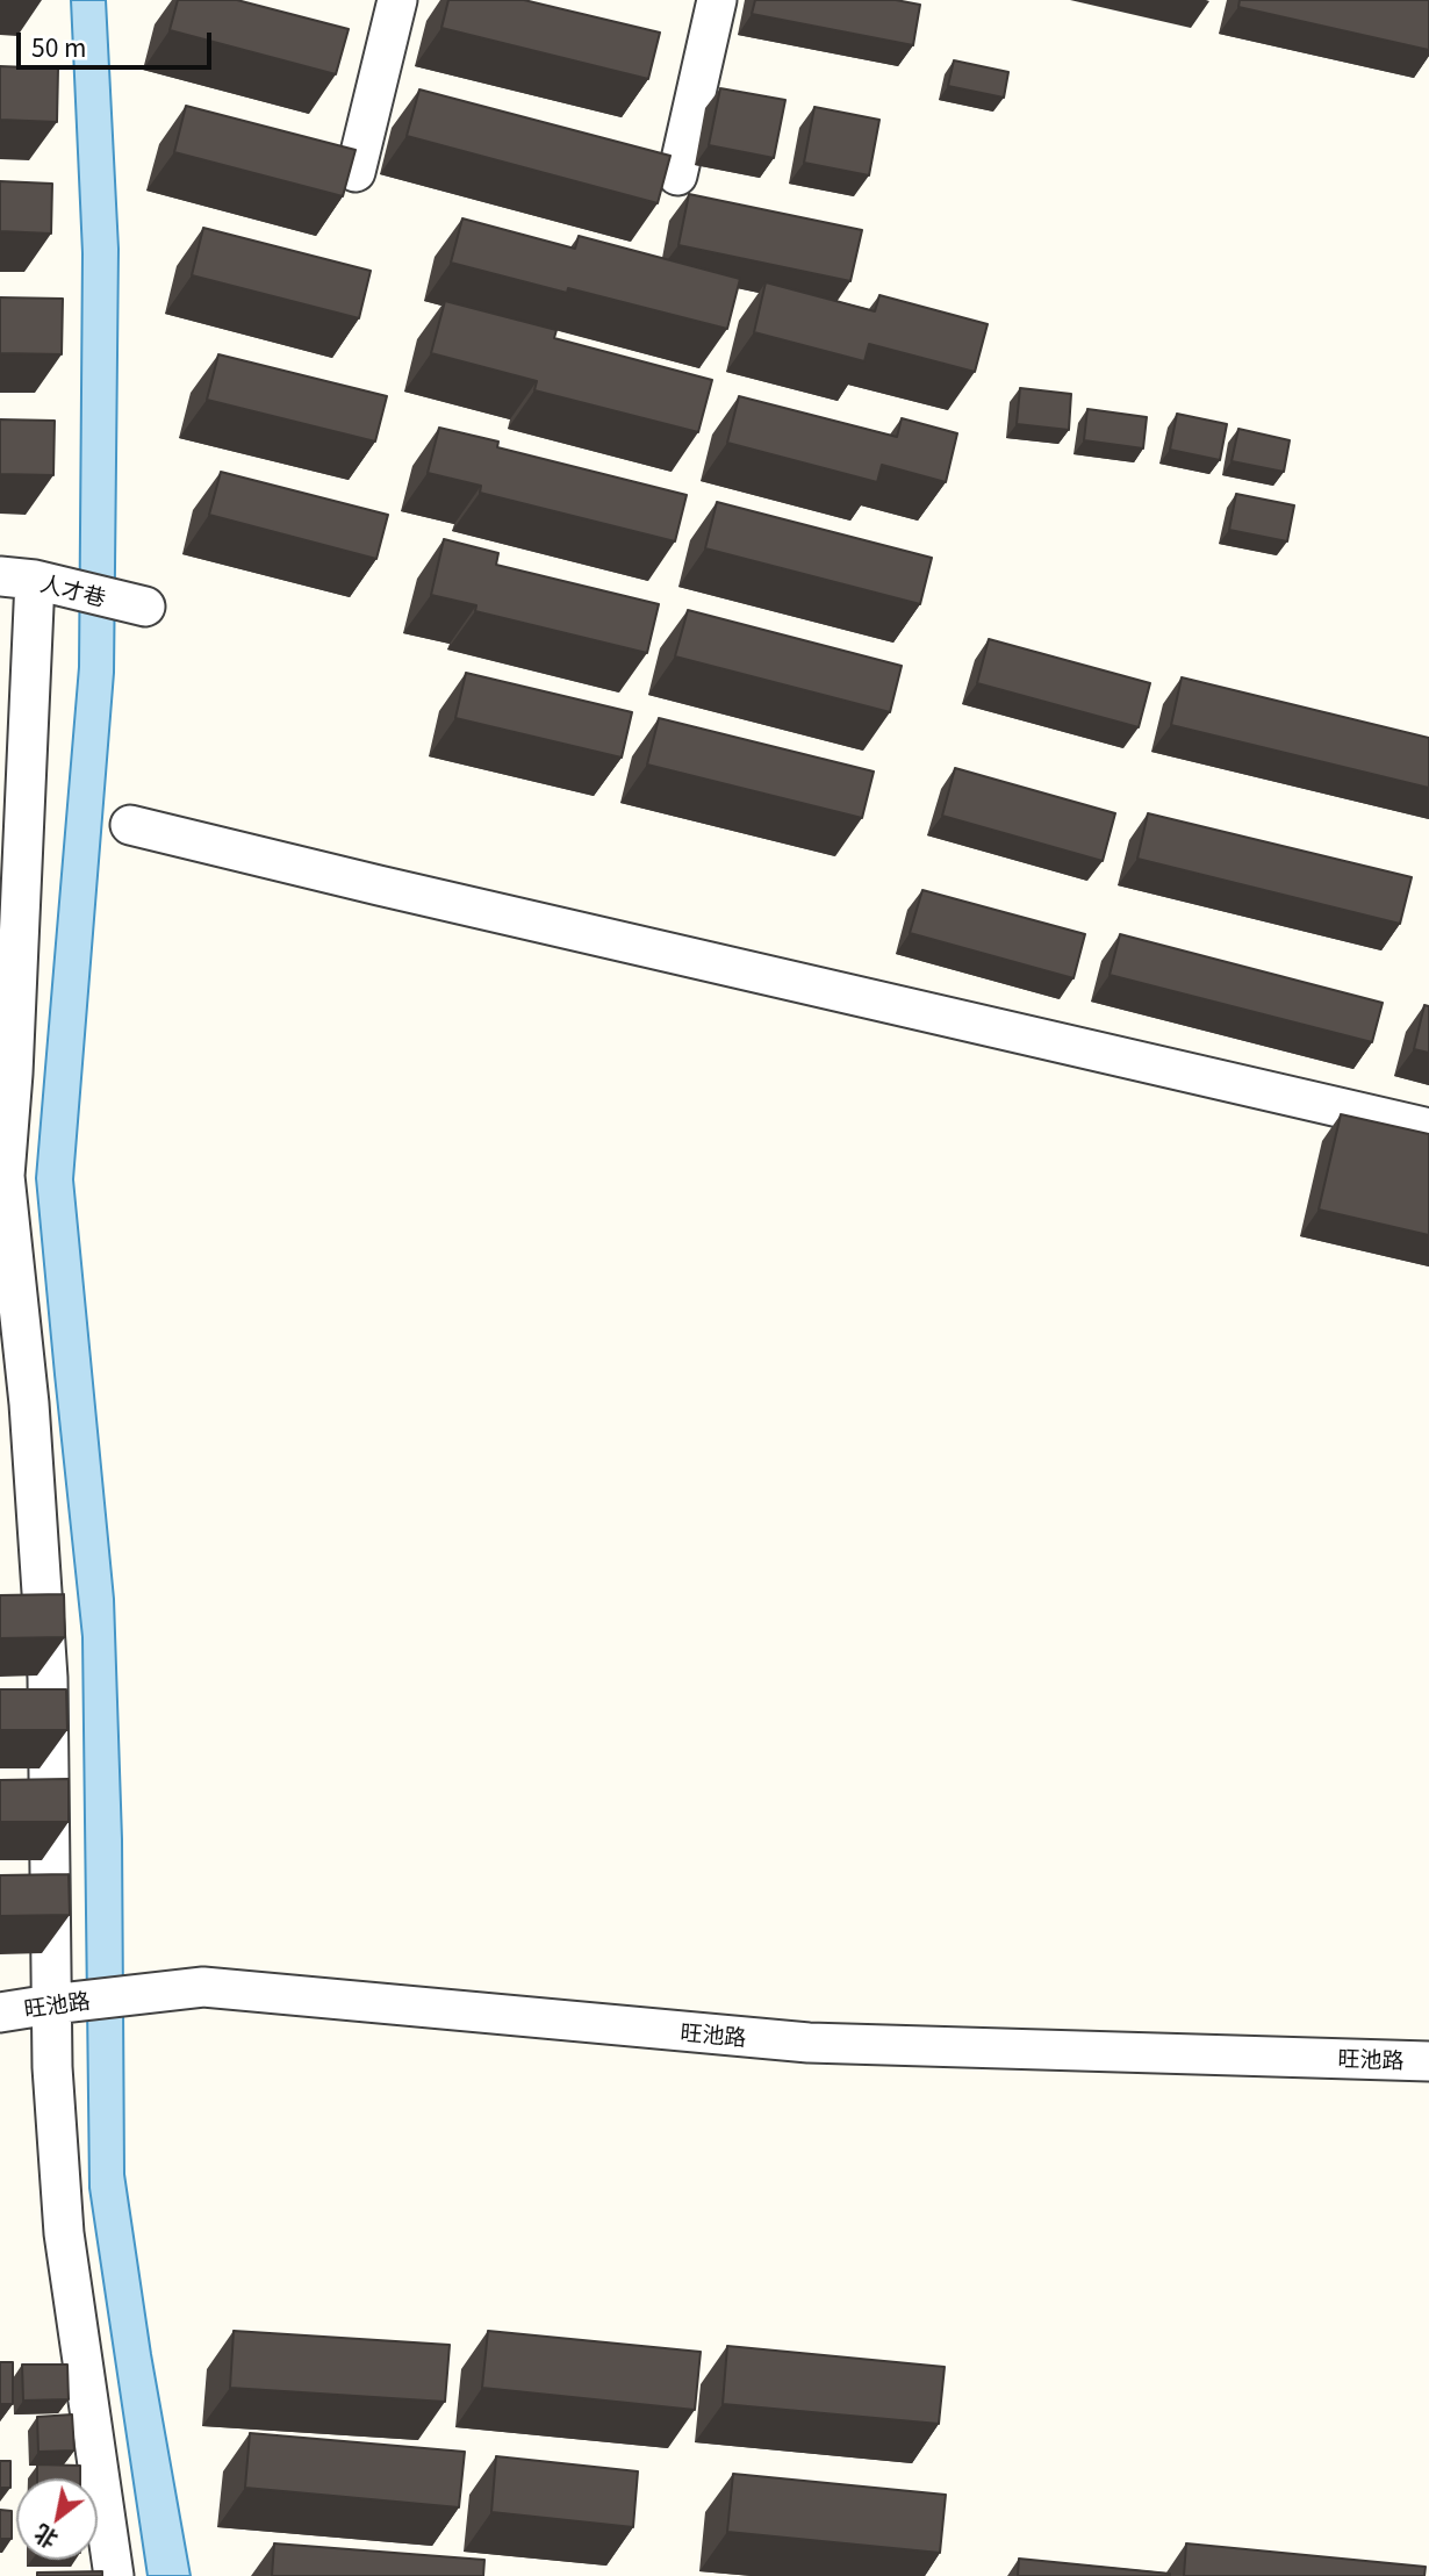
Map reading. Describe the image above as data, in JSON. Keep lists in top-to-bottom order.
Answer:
{
  "streets": {
    "street": ["人才巷", "旺池路"]
  },
  "scale_bar": "50 m",
  "north": "bottom left"
}
